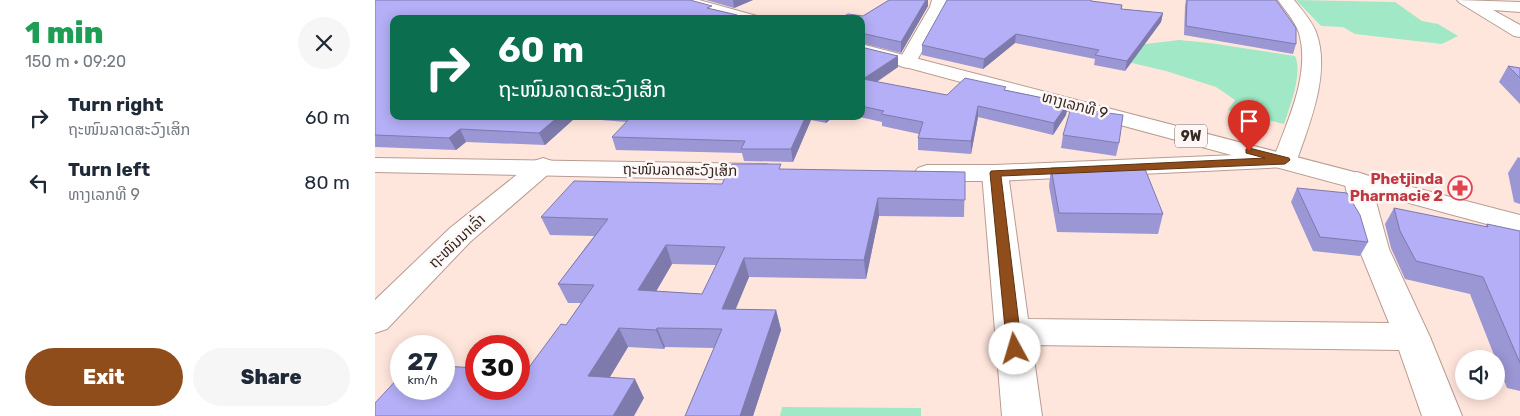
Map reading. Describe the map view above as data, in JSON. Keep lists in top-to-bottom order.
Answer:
{
  "streets": {
    "street": [
      "ທາງເລກທີ 9",
      "9W",
      "ຖະໜົນລາດສະວົງເສິກ",
      "ຖະໜົນນາເລົ່າ"
    ]
  },
  "crossings": [
    ["ຖະໜົນລາດສະວົງເສິກ", "ຖະໜົນນາເລົ່າ"]
  ],
  "places": {
    "pharmacy": ["Phetjinda Pharmacie 2"]
  },
  "page": {
    "heading": ["1 min", "150 m · 09:20"],
    "turn": ["60 m", "ຖະໜົນລາດສະວົງເສິກ"],
    "list": [
      {
        "name": "Turn right",
        "note": "ຖະໜົນລາດສະວົງເສິກ",
        "value": "60 m"
      },
      {
        "name": "Turn left",
        "note": "ທາງເລກທີ 9",
        "value": "80 m"
      }
    ],
    "speed": "27 km/h",
    "limit": "30",
    "buttons": ["Exit", "Share"]
  }
}
